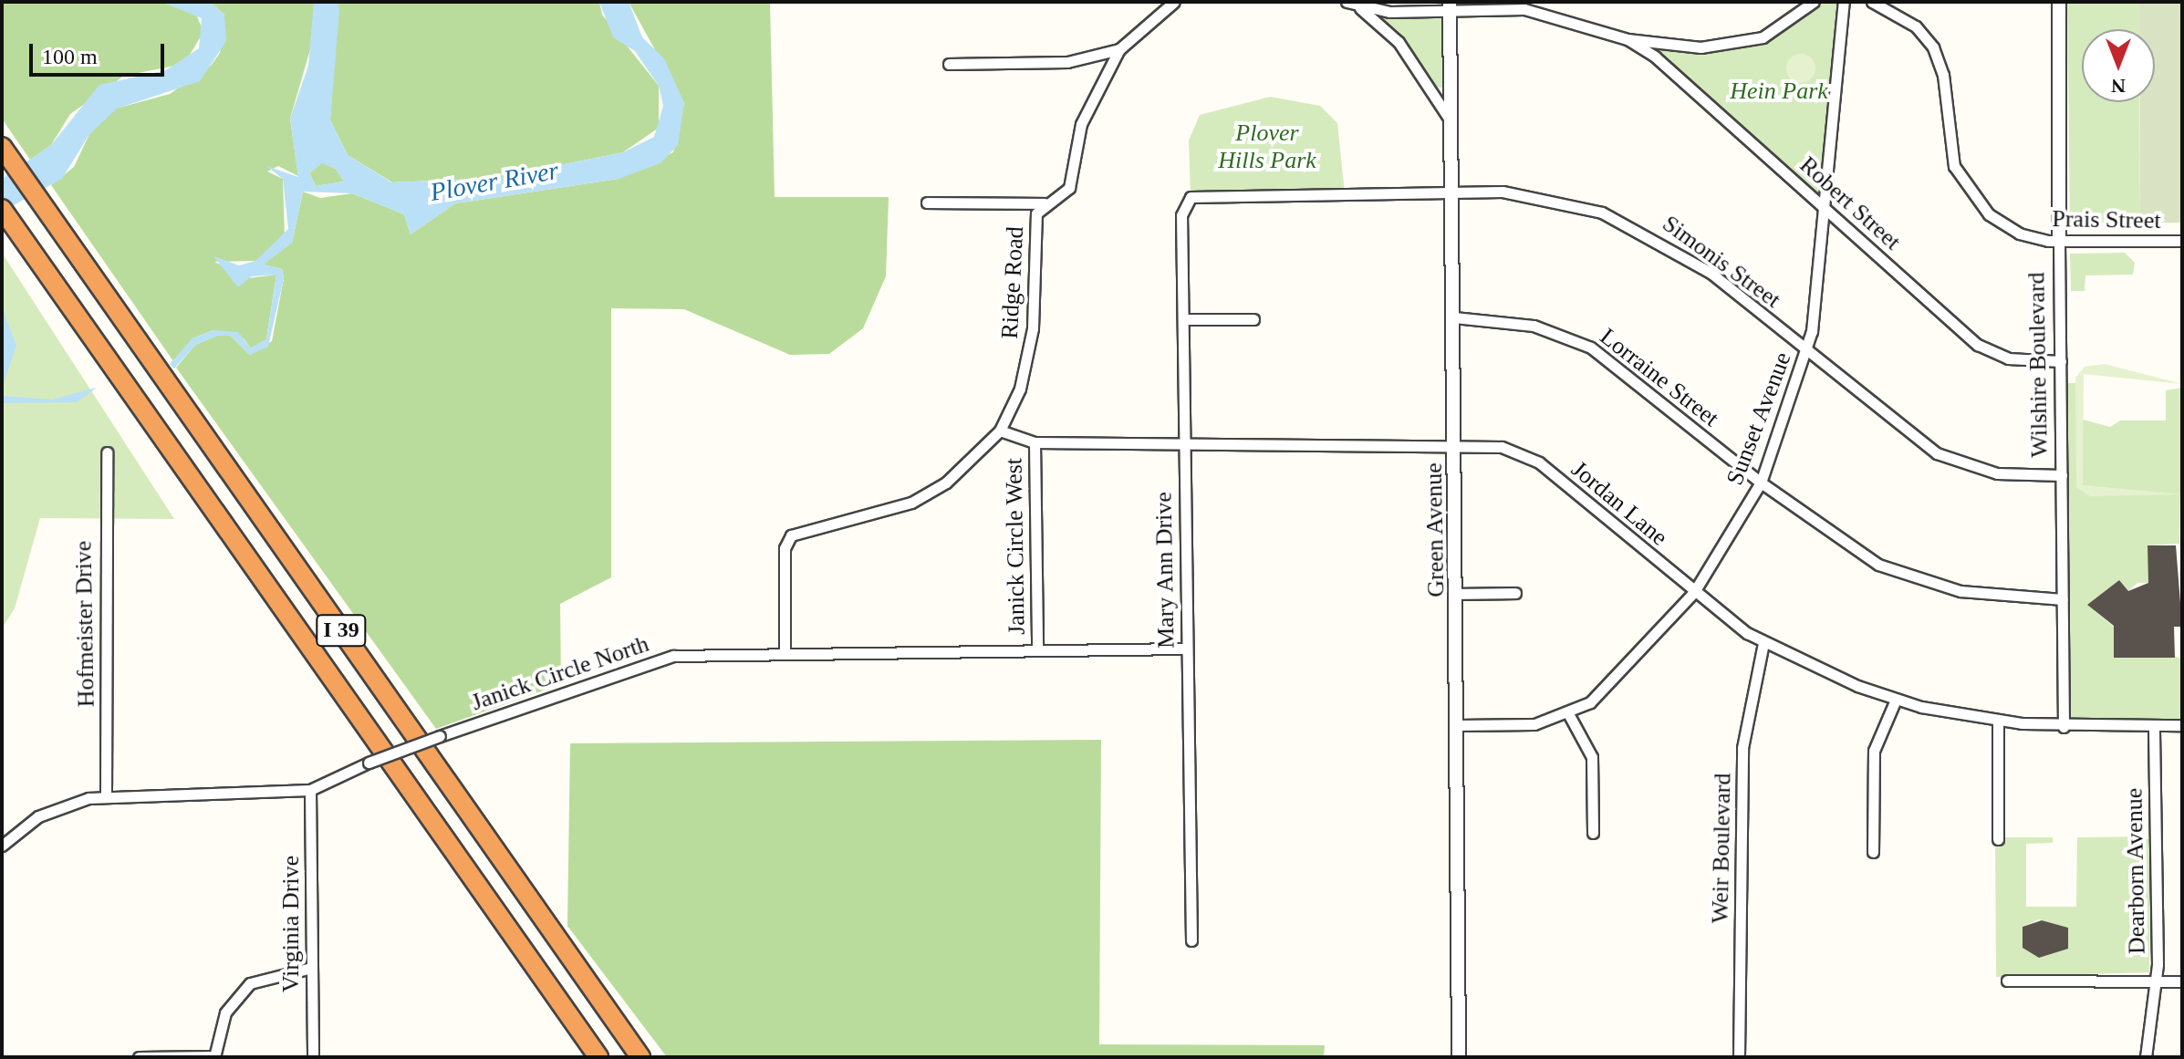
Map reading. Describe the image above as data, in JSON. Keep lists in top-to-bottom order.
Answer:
{
  "streets": {
    "highway": ["I 39"],
    "street": [
      "Robert Street",
      "Prais Street",
      "Simonis Street",
      "Ridge Road",
      "Wilshire Boulevard",
      "Lorraine Street",
      "Sunset Avenue",
      "Jordan Lane",
      "Green Avenue",
      "Janick Circle West",
      "Mary Ann Drive",
      "Hofmeister Drive",
      "Janick Circle North",
      "Weir Boulevard",
      "Dearborn Avenue",
      "Virginia Drive"
    ]
  },
  "crossings": [
    ["Robert Street", "Wilshire Boulevard"],
    ["Robert Street", "Sunset Avenue"],
    ["Robert Street", "Green Avenue"],
    ["Prais Street", "Wilshire Boulevard"],
    ["Simonis Street", "Wilshire Boulevard"],
    ["Simonis Street", "Sunset Avenue"],
    ["Simonis Street", "Green Avenue"],
    ["Simonis Street", "Mary Ann Drive"],
    ["Ridge Road", "Jordan Lane"],
    ["Ridge Road", "Janick Circle North"],
    ["Wilshire Boulevard", "Lorraine Street"],
    ["Wilshire Boulevard", "Jordan Lane"],
    ["Lorraine Street", "Sunset Avenue"],
    ["Lorraine Street", "Green Avenue"],
    ["Sunset Avenue", "Jordan Lane"],
    ["Sunset Avenue", "Green Avenue"],
    ["Jordan Lane", "Green Avenue"],
    ["Jordan Lane", "Janick Circle West"],
    ["Jordan Lane", "Mary Ann Drive"],
    ["Jordan Lane", "Weir Boulevard"],
    ["Jordan Lane", "Dearborn Avenue"],
    ["Janick Circle West", "Janick Circle North"],
    ["Mary Ann Drive", "Janick Circle North"],
    ["Hofmeister Drive", "Janick Circle North"],
    ["Janick Circle North", "Virginia Drive"]
  ],
  "water": ["Plover River"],
  "parks": ["Hein Park", "Plover Hills Park"],
  "scale_bar": "100 m",
  "north": "bottom"
}
